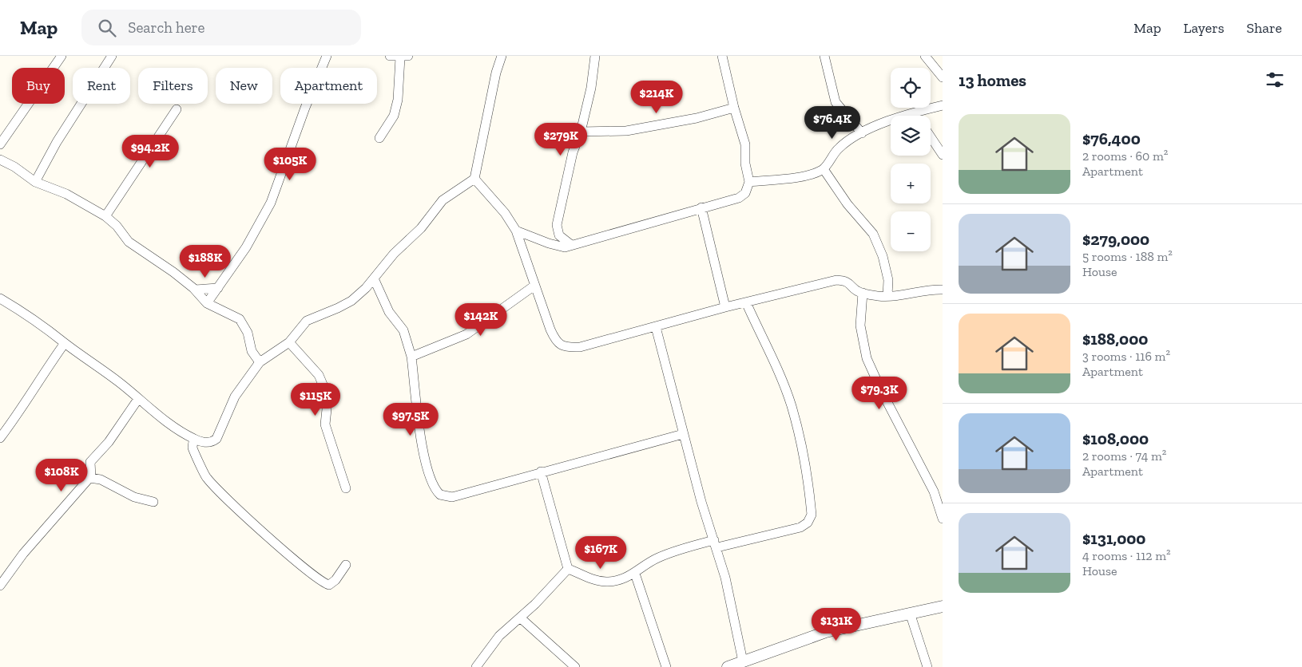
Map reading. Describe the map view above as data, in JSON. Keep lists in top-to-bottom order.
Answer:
{
  "page": {
    "header": "Map",
    "search": "Search here",
    "nav": ["Map", "Layers", "Share"],
    "heading": "13 homes",
    "map_buttons": ["+", "−"],
    "chip": [
      "Buy",
      "Rent",
      "Filters",
      "New",
      "Apartment"
    ],
    "price": [
      "$214K",
      "$76.4K",
      "$279K",
      "$94.2K",
      "$105K",
      "$188K",
      "$142K",
      "$79.3K",
      "$115K",
      "$97.5K",
      "$108K",
      "$167K",
      "$131K"
    ],
    "list": [
      {
        "name": "$76,400",
        "note": "2 rooms · 60 m² · Apartment"
      },
      {
        "name": "$279,000",
        "note": "5 rooms · 188 m² · House"
      },
      {
        "name": "$188,000",
        "note": "3 rooms · 116 m² · Apartment"
      },
      {
        "name": "$108,000",
        "note": "2 rooms · 74 m² · Apartment"
      },
      {
        "name": "$131,000",
        "note": "4 rooms · 112 m² · House"
      }
    ]
  }
}
